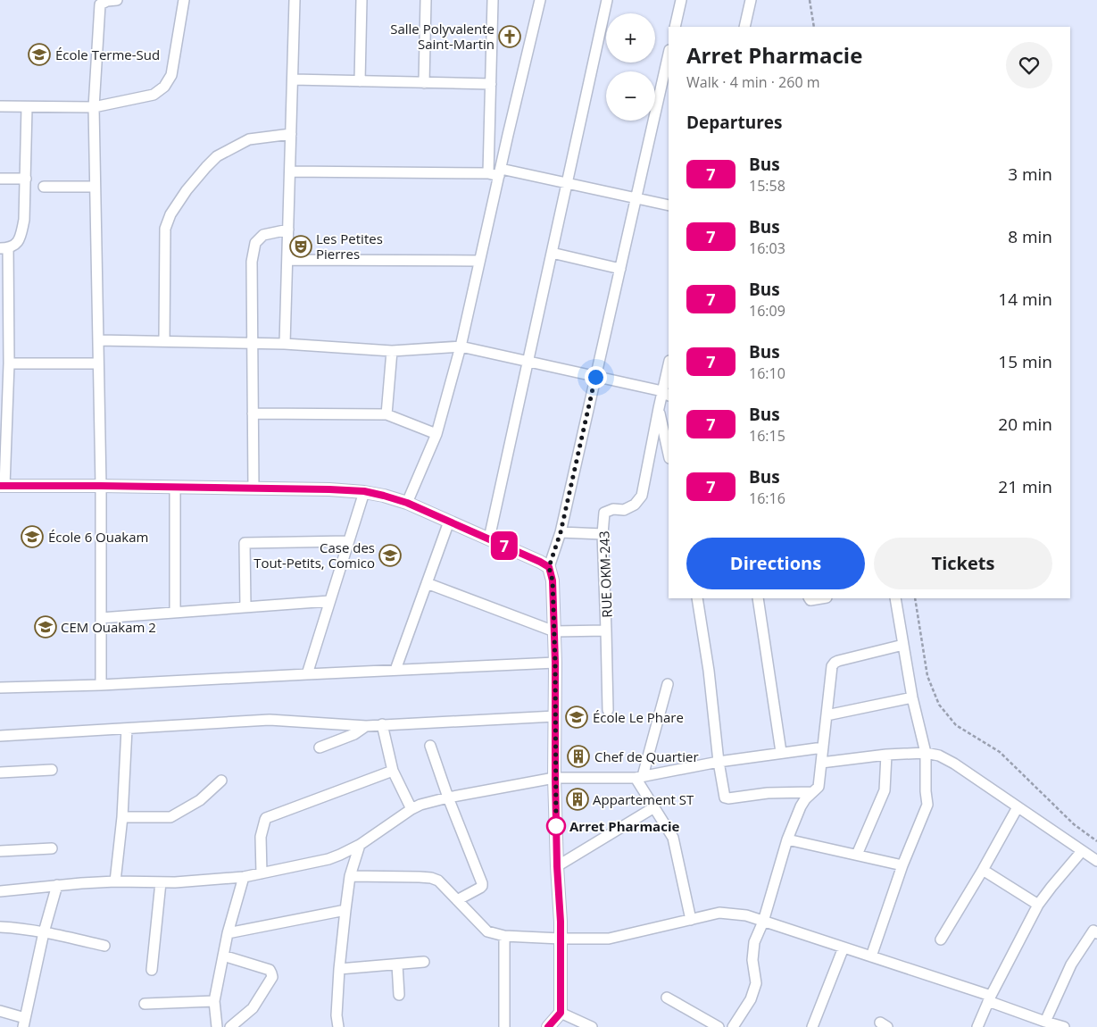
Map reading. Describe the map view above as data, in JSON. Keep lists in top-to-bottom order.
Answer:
{
  "streets": {
    "street": ["RUE OKM-243"]
  },
  "places": {
    "church": ["Salle Polyvalente Saint-Martin"],
    "school or university": [
      "École Terme-Sud",
      "École 6 Ouakam",
      "Case des Tout-Petits, Comico",
      "CEM Ouakam 2",
      "École Le Phare"
    ],
    "theatre": ["Les Petites Pierres"],
    "building": ["Chef de Quartier", "Appartement ST"],
    "other": ["Arret Pharmacie"]
  },
  "lines": ["bus line 7"],
  "page": {
    "on_map": "7",
    "map_buttons": ["+", "−"],
    "heading": [
      ["Arret Pharmacie", "Walk · 4 min · 260 m"],
      "Departures"
    ],
    "list": [
      {
        "mark": "7",
        "name": "Bus",
        "note": "15:58",
        "value": "3 min"
      },
      {
        "mark": "7",
        "name": "Bus",
        "note": "16:03",
        "value": "8 min"
      },
      {
        "mark": "7",
        "name": "Bus",
        "note": "16:09",
        "value": "14 min"
      },
      {
        "mark": "7",
        "name": "Bus",
        "note": "16:10",
        "value": "15 min"
      },
      {
        "mark": "7",
        "name": "Bus",
        "note": "16:15",
        "value": "20 min"
      },
      {
        "mark": "7",
        "name": "Bus",
        "note": "16:16",
        "value": "21 min"
      }
    ],
    "buttons": ["Directions", "Tickets"]
  }
}
